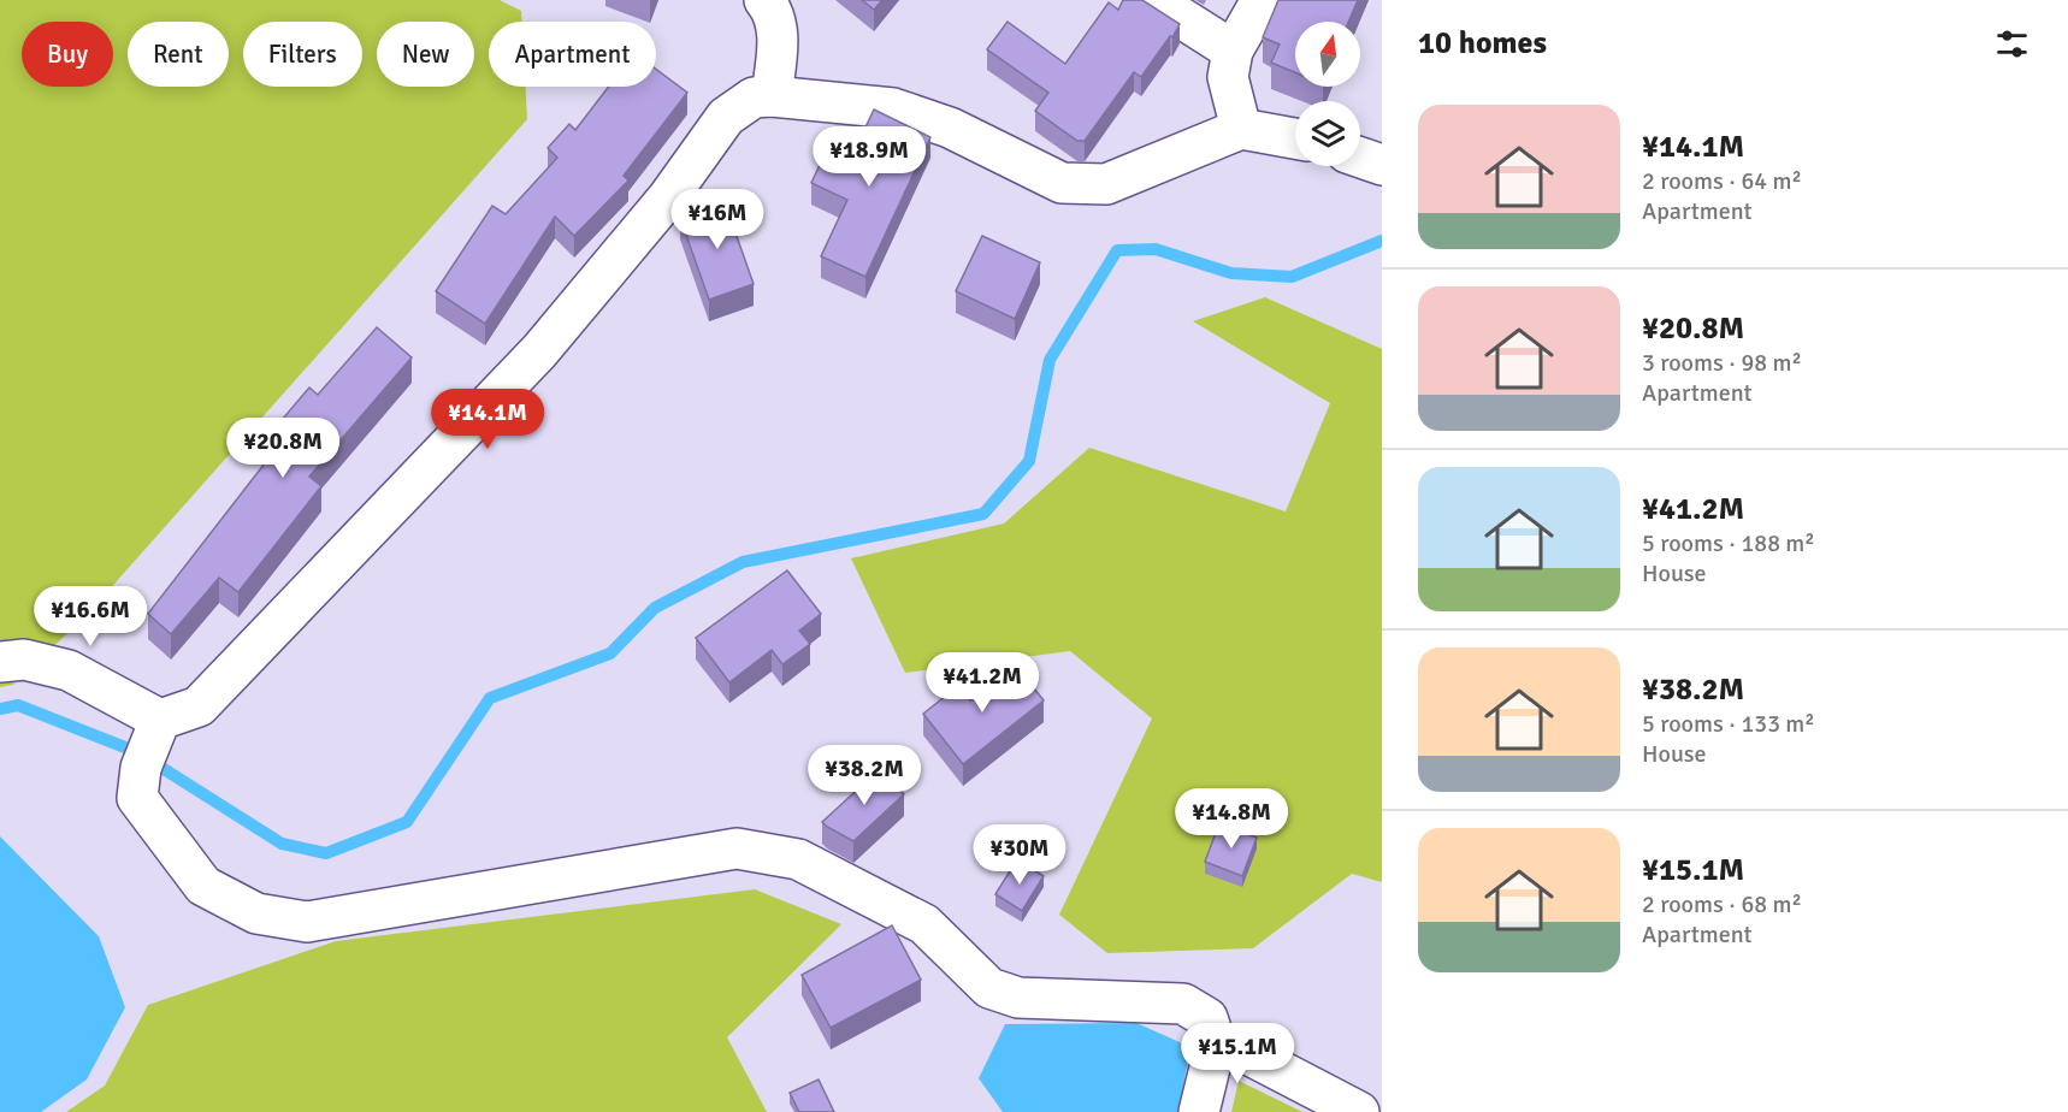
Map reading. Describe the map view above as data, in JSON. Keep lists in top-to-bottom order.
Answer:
{
  "north": "top",
  "page": {
    "heading": "10 homes",
    "chip": [
      "Buy",
      "Rent",
      "Filters",
      "New",
      "Apartment"
    ],
    "list": [
      {
        "name": "¥14.1M",
        "note": "2 rooms · 64 m² · Apartment"
      },
      {
        "name": "¥20.8M",
        "note": "3 rooms · 98 m² · Apartment"
      },
      {
        "name": "¥41.2M",
        "note": "5 rooms · 188 m² · House"
      },
      {
        "name": "¥38.2M",
        "note": "5 rooms · 133 m² · House"
      },
      {
        "name": "¥15.1M",
        "note": "2 rooms · 68 m² · Apartment"
      }
    ],
    "price": [
      "¥18.9M",
      "¥16M",
      "¥14.1M",
      "¥20.8M",
      "¥16.6M",
      "¥41.2M",
      "¥38.2M",
      "¥14.8M",
      "¥30M",
      "¥15.1M"
    ]
  }
}
